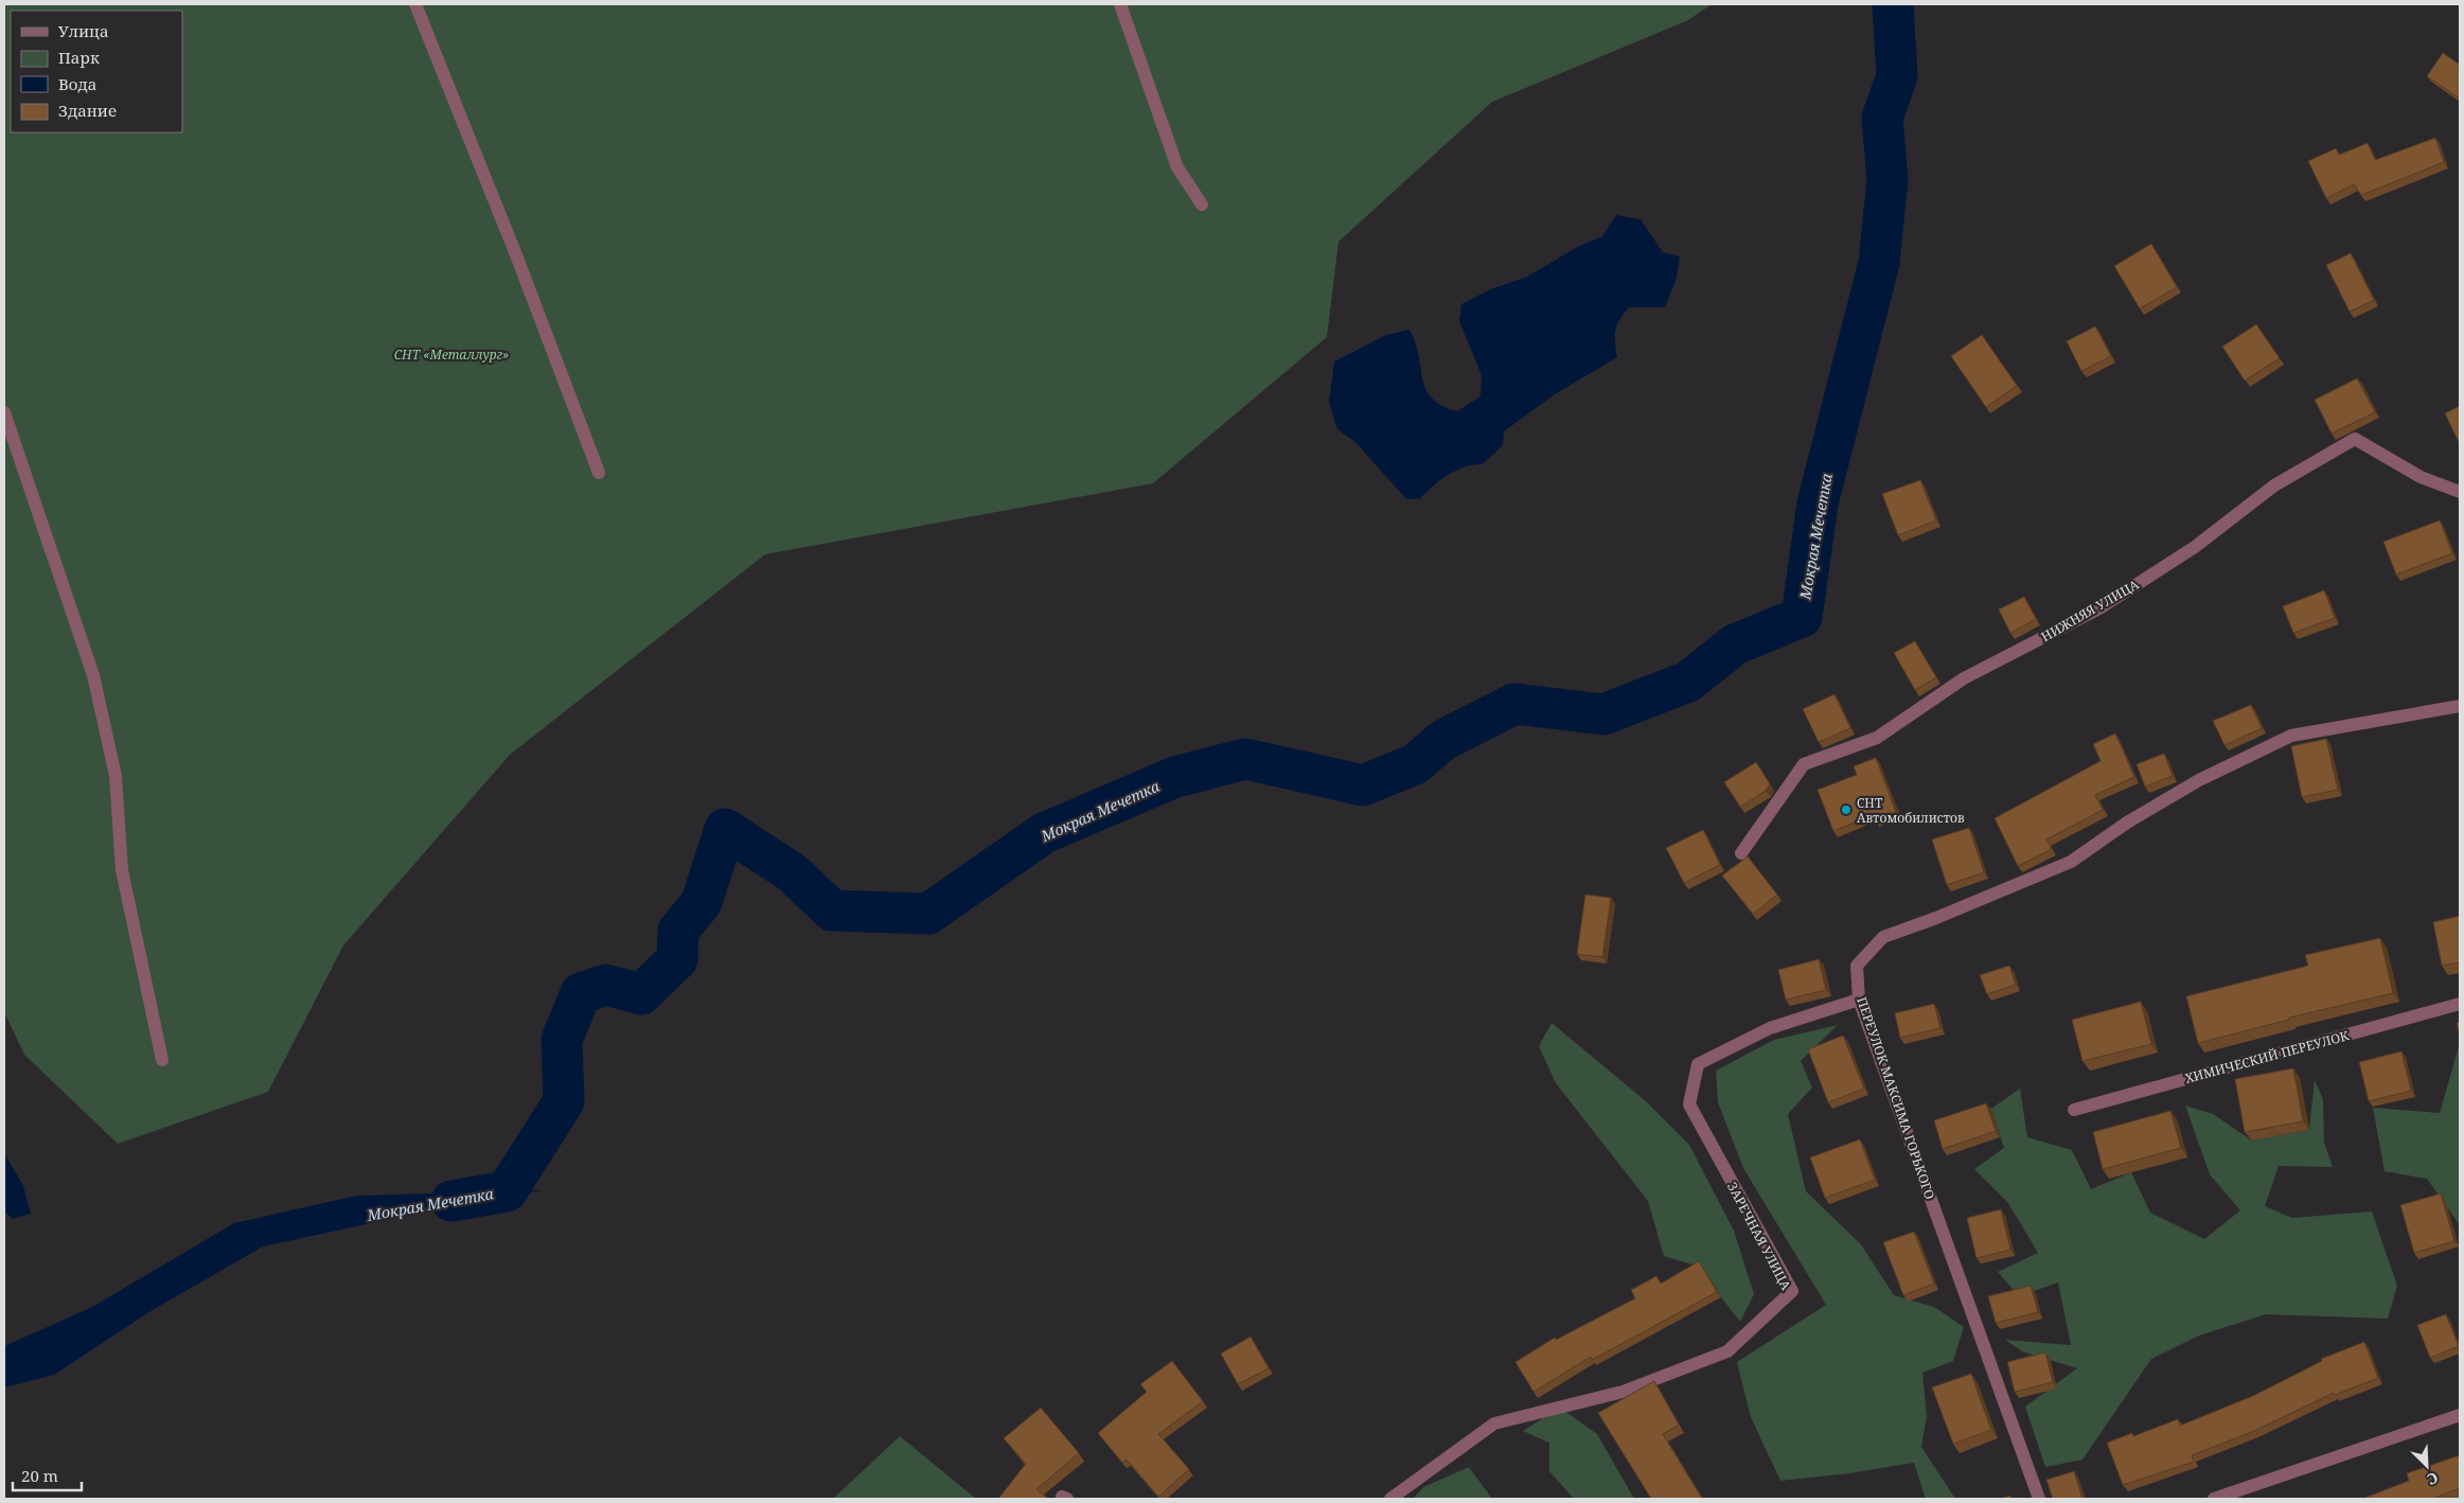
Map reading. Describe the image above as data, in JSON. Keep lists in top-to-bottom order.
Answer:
{
  "streets": {
    "street": [
      "НИЖНЯЯ УЛИЦА",
      "ХИМИЧЕСКИЙ ПЕРЕУЛОК",
      "ПЕРЕУЛОК МАКСИМА ГОРЬКОГО",
      "ЗАРЕЧНАЯ УЛИЦА"
    ]
  },
  "crossings": [
    ["ПЕРЕУЛОК МАКСИМА ГОРЬКОГО", "ЗАРЕЧНАЯ УЛИЦА"]
  ],
  "water": ["Мокрая Мечетка"],
  "parks": ["СНТ «Металлург»"],
  "places": ["СНТ Автомобилистов"],
  "legend": [
    "Улица",
    "Парк",
    "Вода",
    "Здание"
  ],
  "scale_bar": "20 m",
  "north": "bottom right"
}
